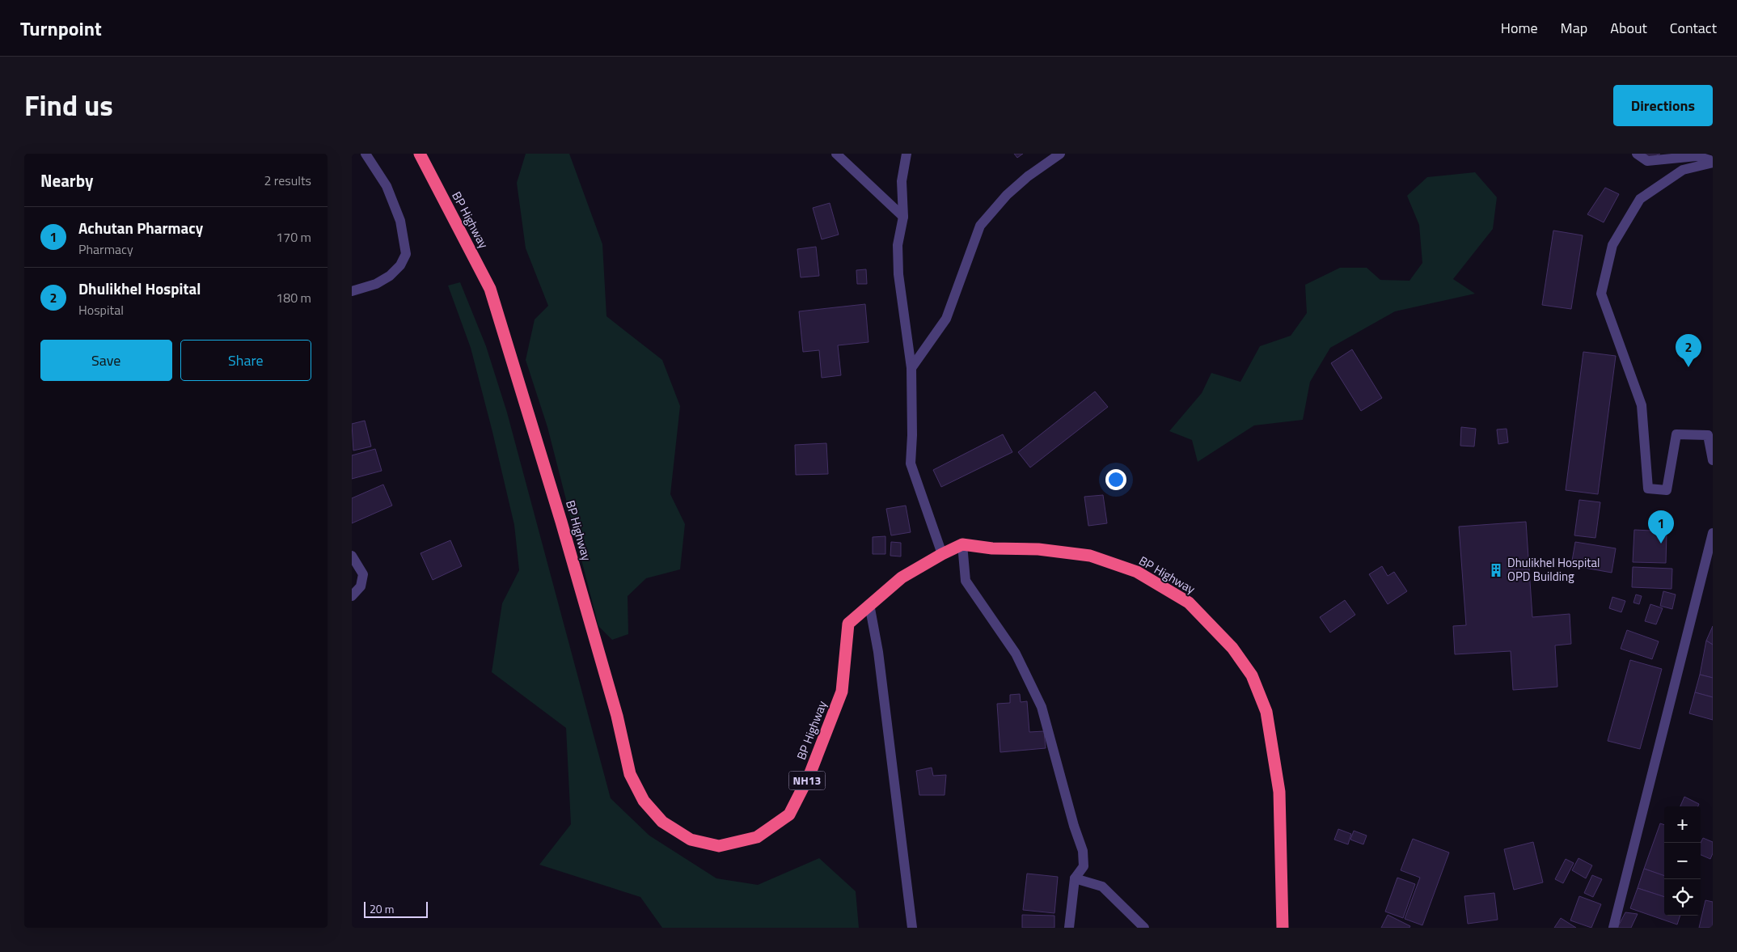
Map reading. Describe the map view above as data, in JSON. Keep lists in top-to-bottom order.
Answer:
{
  "streets": {
    "highway": ["BP Highway", "NH13"]
  },
  "places": {
    "building": ["Dhulikhel Hospital OPD Building"]
  },
  "scale_bar": "20 m",
  "page": {
    "header": "Turnpoint",
    "nav": [
      "Home",
      "Map",
      "About",
      "Contact"
    ],
    "title": "Find us",
    "buttons": [
      "Directions",
      ["Save", "Share"]
    ],
    "heading": ["Nearby", "2 results"],
    "list": [
      {
        "mark": "1",
        "name": "Achutan Pharmacy",
        "note": "Pharmacy",
        "value": "170 m"
      },
      {
        "mark": "2",
        "name": "Dhulikhel Hospital",
        "note": "Hospital",
        "value": "180 m"
      }
    ],
    "pins": ["2", "1"],
    "map_buttons": ["+", "−"],
    "scale": "20 m"
  }
}
